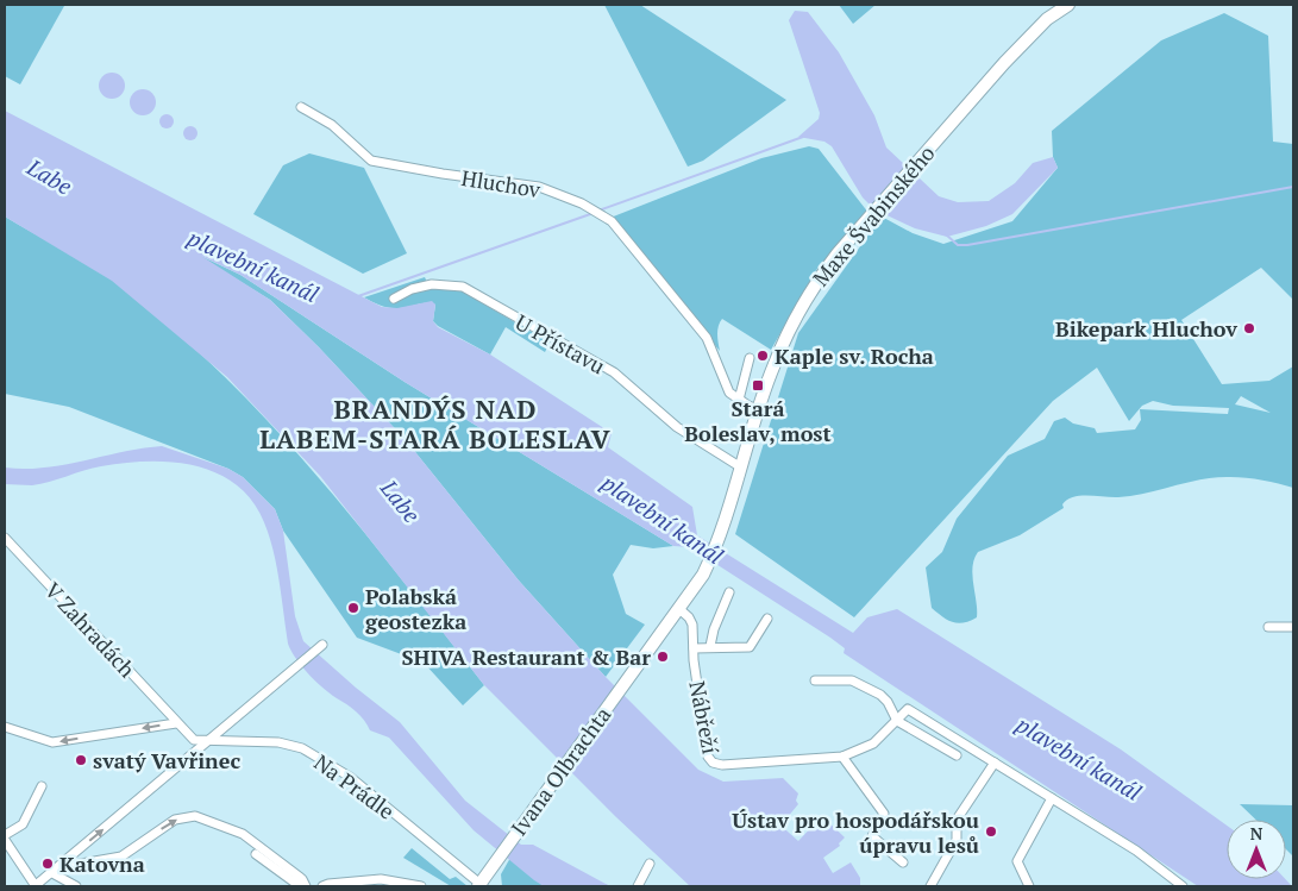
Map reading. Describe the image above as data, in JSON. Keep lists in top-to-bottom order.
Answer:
{
  "streets": {
    "main road": ["Maxe Švabinského", "Ivana Olbrachta"],
    "street": [
      "Hluchov",
      "U Přístavu",
      "V Zahradách",
      "Nábřeží",
      "Na Prádle"
    ]
  },
  "crossings": [
    ["Hluchov", "Maxe Švabinského"],
    ["Maxe Švabinského", "U Přístavu"],
    ["Maxe Švabinského", "Nábřeží"],
    ["Maxe Švabinského", "Ivana Olbrachta"],
    ["V Zahradách", "Na Prádle"],
    ["Ivana Olbrachta", "Na Prádle"]
  ],
  "districts": ["BRANDÝS NAD LABEM-STARÁ BOLESLAV"],
  "water": ["Labe", "plavební kanál"],
  "places": {
    "other": [
      "Bikepark Hluchov",
      "Kaple sv. Rocha",
      "Polabská geostezka",
      "SHIVA Restaurant & Bar",
      "svatý Vavřinec",
      "Ústav pro hospodářskou úpravu lesů",
      "Katovna"
    ],
    "transit": ["Stará Boleslav, most"]
  },
  "north": "top"
}
